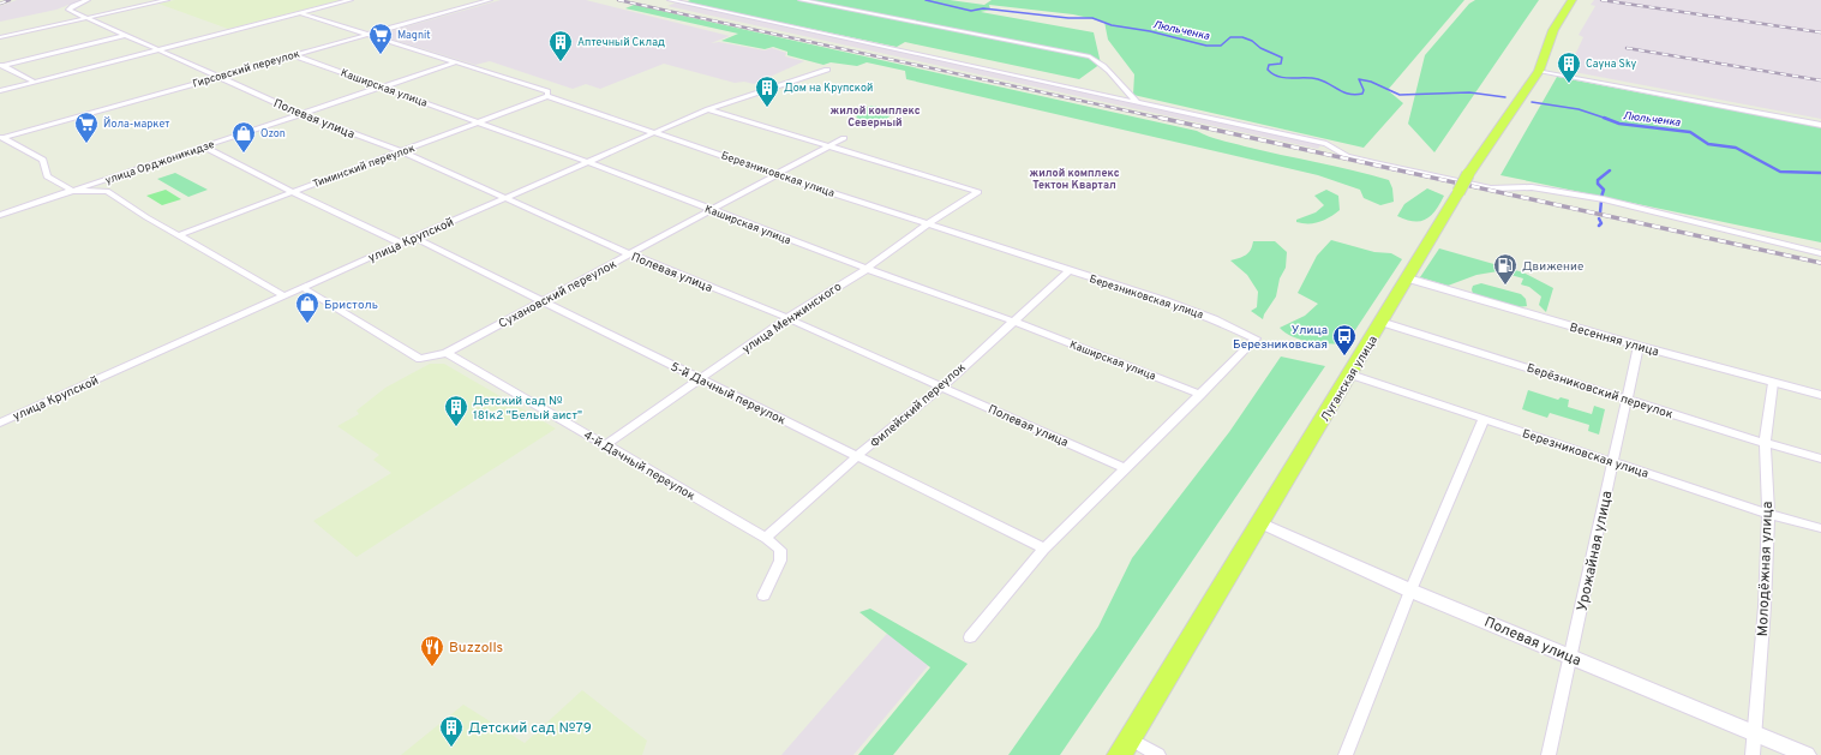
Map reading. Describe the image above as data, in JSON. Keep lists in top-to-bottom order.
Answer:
{
  "streets": {
    "highway": ["Луганская улица"],
    "street": [
      "Гирсовский переулок",
      "Каширская улица",
      "Полевая улица",
      "улица Орджоникидзе",
      "Тиминский переулок",
      "Березниковская улица",
      "улица Крупской",
      "Сухановский переулок",
      "улица Менжинского",
      "Весенняя улица",
      "Берёзниковский переулок",
      "5-й Дачный переулок",
      "Филейский переулок",
      "4-й Дачный переулок",
      "Урожайная улица",
      "Молодёжная улица"
    ]
  },
  "crossings": [
    ["Гирсовский переулок", "Каширская улица"],
    ["Гирсовский переулок", "Полевая улица"],
    ["Гирсовский переулок", "Березниковская улица"],
    ["Каширская улица", "улица Орджоникидзе"],
    ["Каширская улица", "Тиминский переулок"],
    ["Каширская улица", "Березниковская улица"],
    ["Каширская улица", "улица Крупской"],
    ["Каширская улица", "Сухановский переулок"],
    ["Каширская улица", "улица Менжинского"],
    ["Каширская улица", "Филейский переулок"],
    ["Полевая улица", "улица Орджоникидзе"],
    ["Полевая улица", "Тиминский переулок"],
    ["Полевая улица", "улица Крупской"],
    ["Полевая улица", "Сухановский переулок"],
    ["Полевая улица", "улица Менжинского"],
    ["Полевая улица", "Луганская улица"],
    ["Полевая улица", "Филейский переулок"],
    ["Полевая улица", "Урожайная улица"],
    ["Полевая улица", "Молодёжная улица"],
    ["улица Орджоникидзе", "Березниковская улица"],
    ["Тиминский переулок", "Березниковская улица"],
    ["Березниковская улица", "улица Крупской"],
    ["Березниковская улица", "Сухановский переулок"],
    ["Березниковская улица", "улица Менжинского"],
    ["Березниковская улица", "Луганская улица"],
    ["Березниковская улица", "Филейский переулок"],
    ["Березниковская улица", "Урожайная улица"],
    ["Березниковская улица", "Молодёжная улица"],
    ["улица Крупской", "5-й Дачный переулок"],
    ["Сухановский переулок", "улица Менжинского"],
    ["Сухановский переулок", "5-й Дачный переулок"],
    ["Сухановский переулок", "4-й Дачный переулок"],
    ["улица Менжинского", "5-й Дачный переулок"],
    ["улица Менжинского", "4-й Дачный переулок"],
    ["Весенняя улица", "Луганская улица"],
    ["Весенняя улица", "Урожайная улица"],
    ["Весенняя улица", "Молодёжная улица"],
    ["Луганская улица", "Берёзниковский переулок"],
    ["Берёзниковский переулок", "Урожайная улица"],
    ["Берёзниковский переулок", "Молодёжная улица"],
    ["5-й Дачный переулок", "Филейский переулок"],
    ["Филейский переулок", "4-й Дачный переулок"]
  ],
  "districts": ["жилой комплекс Северный", "жилой комплекс Тектон Квартал"],
  "water": ["Люльченка"],
  "places": {
    "supermarket": ["Magnit", "Йола-маркет"],
    "building": [
      "Аптечный Склад",
      "Сауна Sky",
      "Дом на Крупской",
      "Детский сад № 181к2 \"Белый аист\"",
      "Детский сад №79"
    ],
    "shop": ["Ozon", "Бристоль"],
    "fuel station": ["Движение"],
    "bus stop": ["Улица Березниковская"],
    "restaurant": ["Buzzolls"]
  }
}
